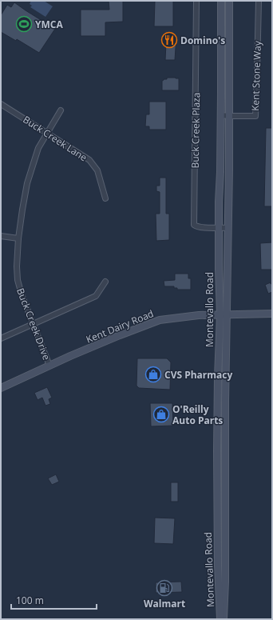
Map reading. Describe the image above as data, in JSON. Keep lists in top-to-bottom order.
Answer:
{
  "streets": {
    "main road": ["Montevallo Road", "Kent Dairy Road"],
    "street": [
      "Kent Stone Way",
      "Buck Creek Plaza",
      "Buck Creek Lane",
      "Buck Creek Drive"
    ]
  },
  "crossings": [
    ["Kent Stone Way", "Montevallo Road"],
    ["Buck Creek Plaza", "Montevallo Road"],
    ["Buck Creek Lane", "Buck Creek Drive"],
    ["Montevallo Road", "Kent Dairy Road"],
    ["Buck Creek Drive", "Kent Dairy Road"]
  ],
  "places": {
    "sports": ["YMCA"],
    "restaurant": ["Domino's"],
    "shop": ["CVS Pharmacy", "O'Reilly Auto Parts"],
    "fuel station": ["Walmart"]
  },
  "scale_bar": "100 m"
}
